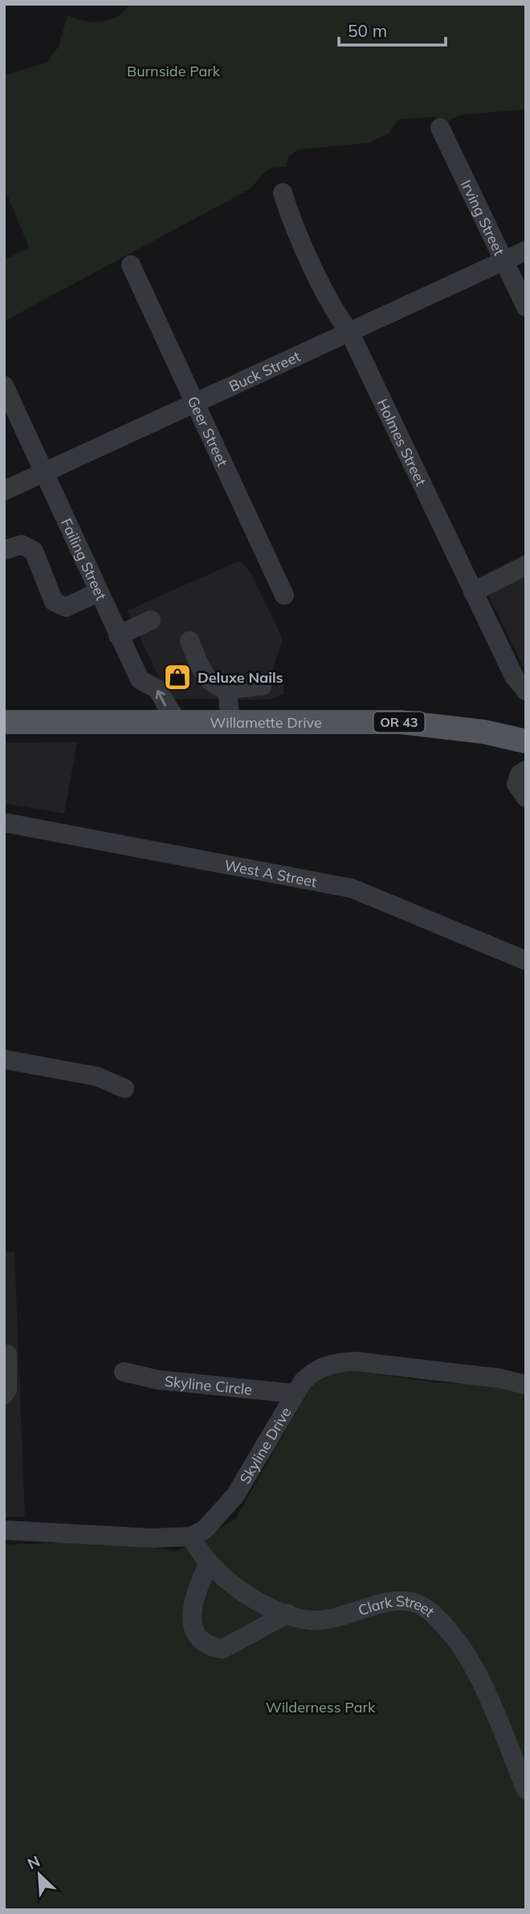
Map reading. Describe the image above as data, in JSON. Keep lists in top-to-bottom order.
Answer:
{
  "streets": {
    "main road": ["Willamette Drive", "OR 43"],
    "street": [
      "Irving Street",
      "Buck Street",
      "Geer Street",
      "Holmes Street",
      "Failing Street",
      "West A Street",
      "Skyline Circle",
      "Skyline Drive",
      "Clark Street"
    ]
  },
  "crossings": [
    ["Irving Street", "Buck Street"],
    ["Buck Street", "Geer Street"],
    ["Buck Street", "Holmes Street"],
    ["Buck Street", "Failing Street"],
    ["Failing Street", "Willamette Drive"],
    ["Skyline Circle", "Skyline Drive"],
    ["Skyline Drive", "Clark Street"]
  ],
  "parks": ["Burnside Park", "Wilderness Park"],
  "places": {
    "shop": ["Deluxe Nails"]
  },
  "scale_bar": "50 m",
  "north": "top left"
}
